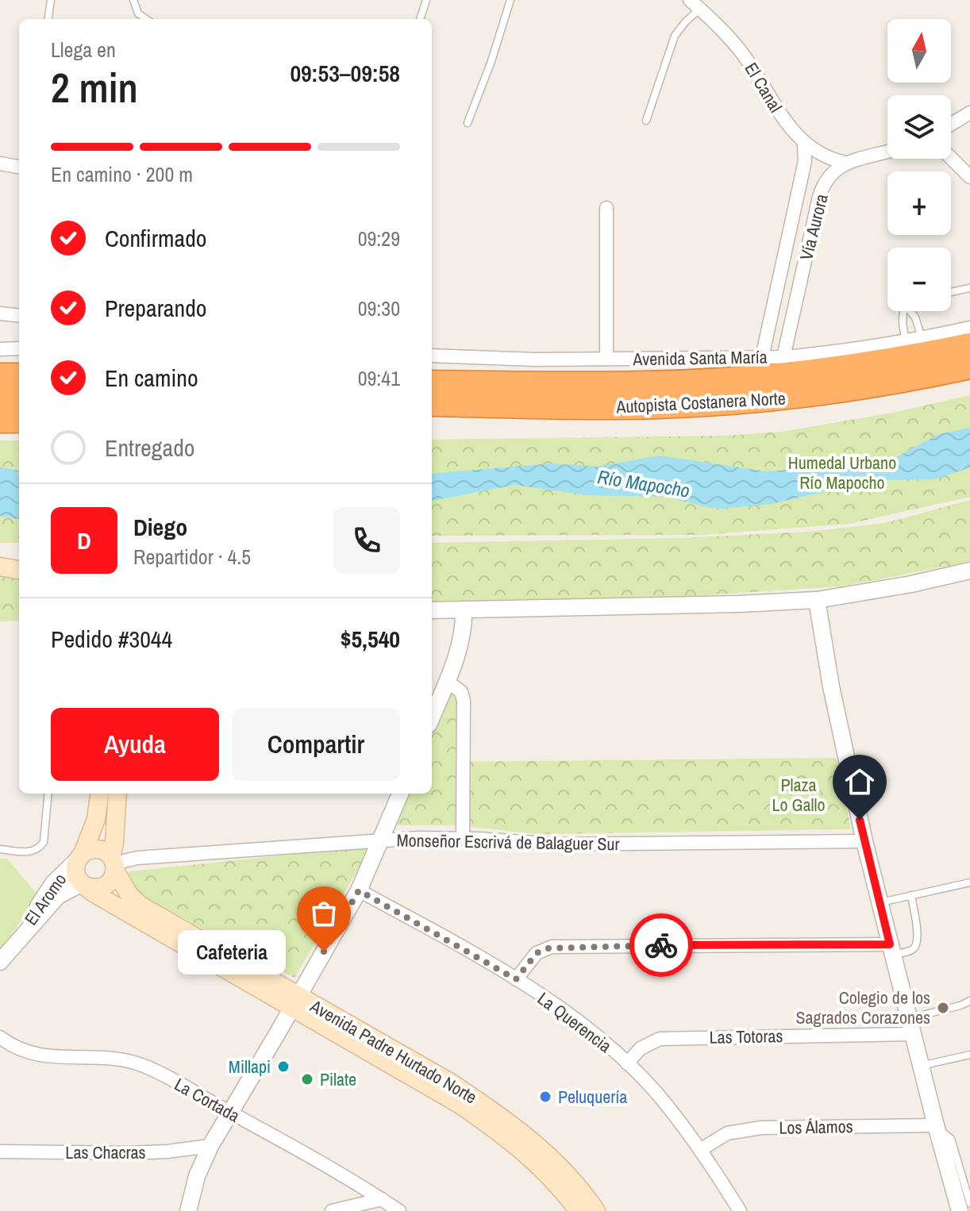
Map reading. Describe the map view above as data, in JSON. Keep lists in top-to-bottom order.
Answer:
{
  "streets": {
    "highway": ["Autopista Costanera Norte"],
    "main road": ["Avenida Padre Hurtado Norte"],
    "street": [
      "El Canal",
      "Vía Aurora",
      "Avenida Santa María",
      "Monseñor Escrivá de Balaguer Sur",
      "El Aromo",
      "La Querencia",
      "Las Totoras",
      "La Cortada",
      "Los Álamos",
      "Las Chacras"
    ]
  },
  "crossings": [
    ["El Canal", "Vía Aurora"],
    ["Vía Aurora", "Avenida Santa María"],
    ["Monseñor Escrivá de Balaguer Sur", "El Aromo"],
    ["Monseñor Escrivá de Balaguer Sur", "Avenida Padre Hurtado Norte"],
    ["El Aromo", "Avenida Padre Hurtado Norte"],
    ["La Querencia", "Las Totoras"],
    ["La Querencia", "Los Álamos"]
  ],
  "water": ["Río Mapocho"],
  "parks": ["Humedal Urbano Río Mapocho", "Plaza Lo Gallo"],
  "places": [
    "Cafeteria",
    "Colegio de los Sagrados Corazones",
    "Millapi",
    "Pilate",
    "Peluquería"
  ],
  "north": "top",
  "page": {
    "map_buttons": ["+", "−"],
    "heading": ["2 min", "Llega en", "09:53–09:58"],
    "panel": [
      "Diego",
      "Repartidor · 4.5",
      "Pedido #3044",
      "$5,540"
    ],
    "bar": "En camino · 200 m",
    "list": [
      ["Confirmado", "09:29"],
      ["Preparando", "09:30"],
      ["En camino", "09:41"],
      "Entregado"
    ],
    "round": "D",
    "buttons": ["Ayuda", "Compartir"],
    "bubble": "Cafeteria"
  }
}
